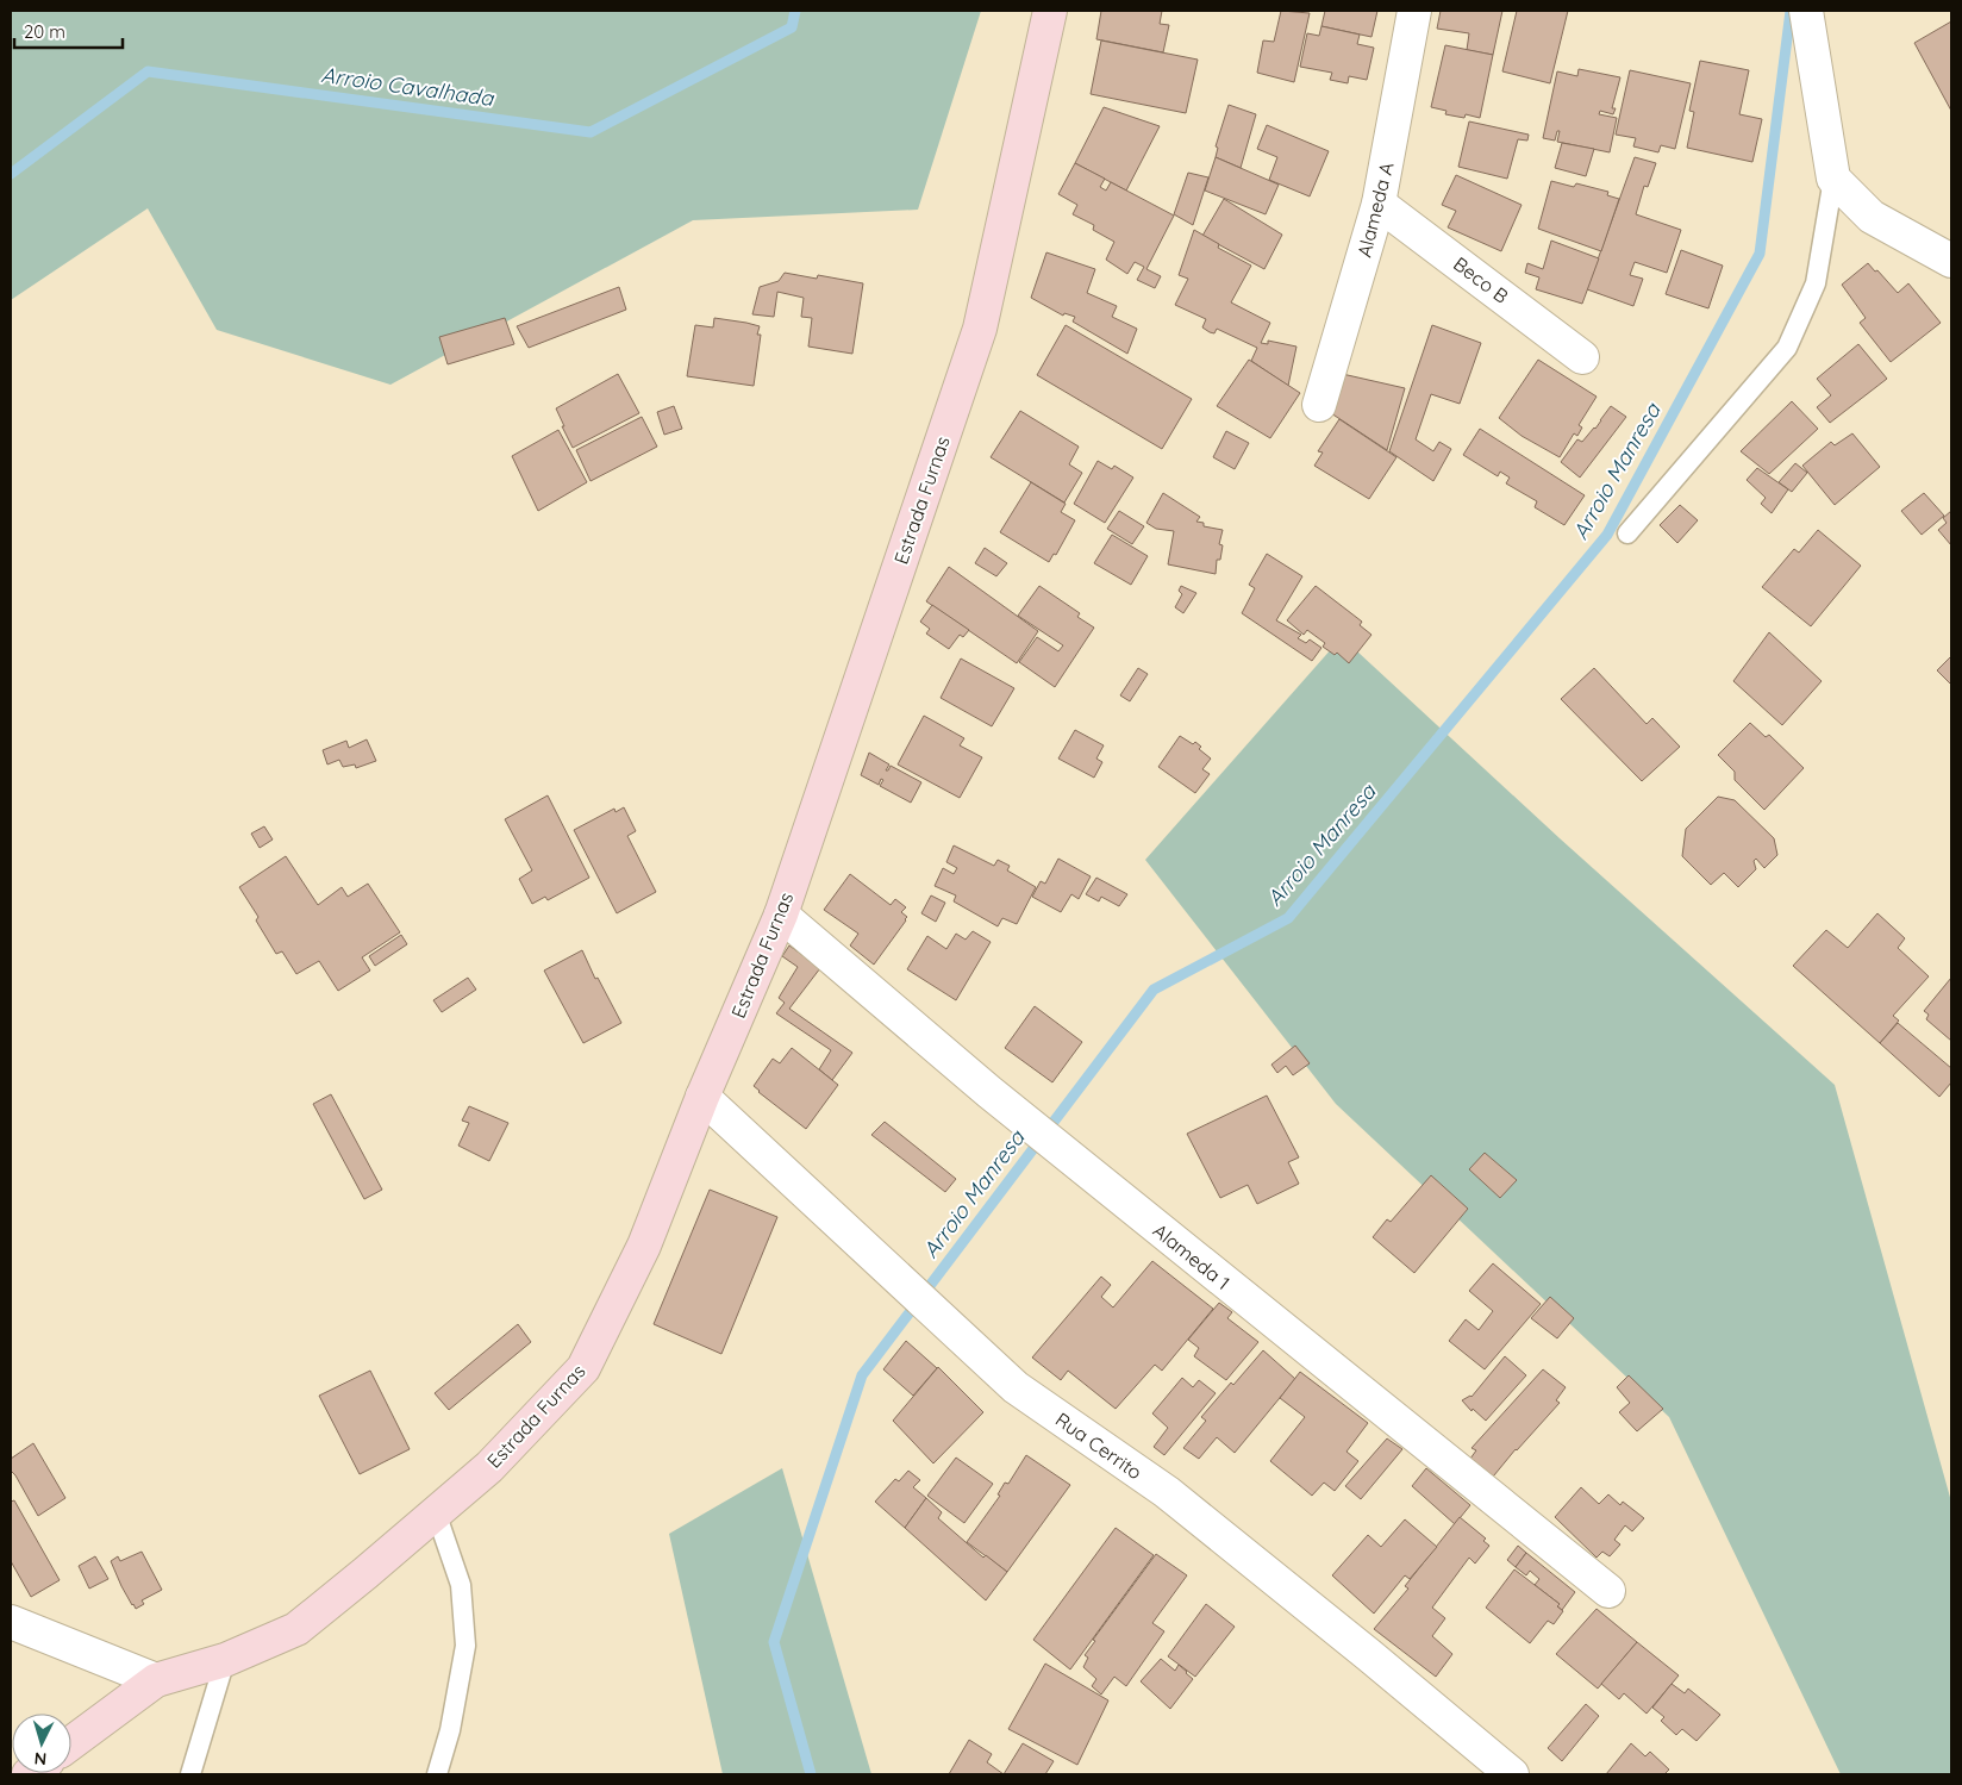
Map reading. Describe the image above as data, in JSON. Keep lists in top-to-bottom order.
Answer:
{
  "streets": {
    "street": [
      "Alameda A",
      "Beco B",
      "Estrada Furnas",
      "Alameda 1",
      "Rua Cerrito"
    ]
  },
  "crossings": [
    ["Alameda A", "Beco B"],
    ["Estrada Furnas", "Alameda 1"],
    ["Estrada Furnas", "Rua Cerrito"]
  ],
  "water": ["Arroio Cavalhada", "Arroio Manresa"],
  "scale_bar": "20 m",
  "north": "bottom"
}
